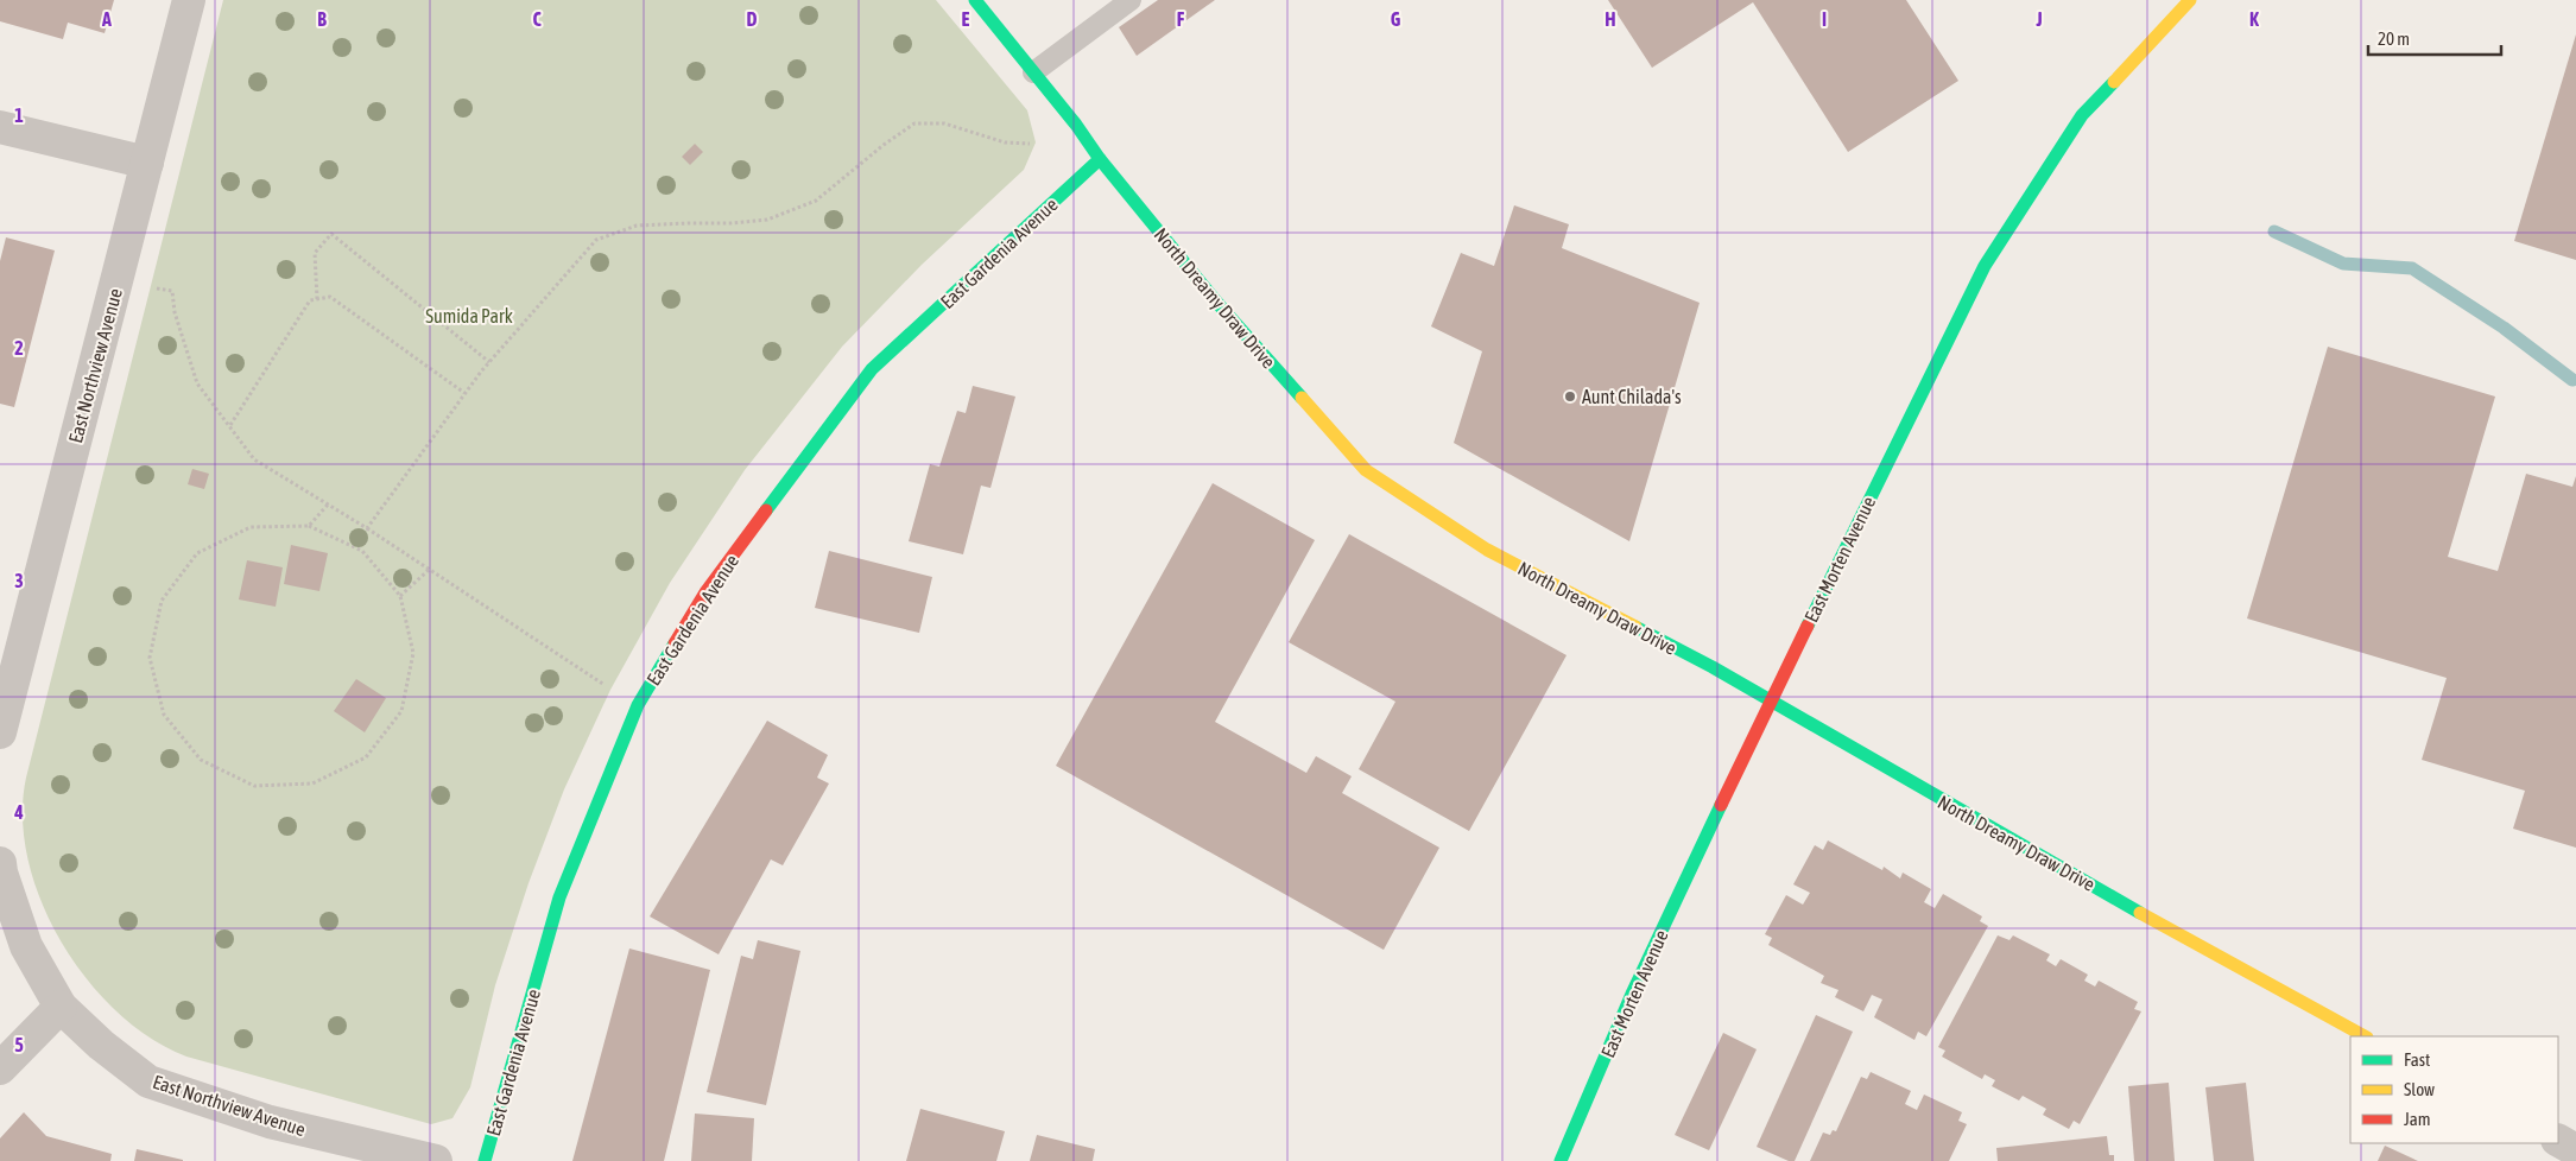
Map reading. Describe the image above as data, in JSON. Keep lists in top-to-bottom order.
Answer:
{
  "streets": {
    "street": [
      "East Gardenia Avenue",
      "North Dreamy Draw Drive",
      "East Northview Avenue",
      "East Morten Avenue"
    ]
  },
  "crossings": [
    ["East Gardenia Avenue", "North Dreamy Draw Drive"],
    ["North Dreamy Draw Drive", "East Morten Avenue"]
  ],
  "parks": ["Sumida Park"],
  "places": ["Aunt Chilada's"],
  "legend": ["Fast", "Slow", "Jam"],
  "scale_bar": "20 m",
  "grid": {
    "columns": [
      "A",
      "B",
      "C",
      "D",
      "E",
      "F",
      "G",
      "H",
      "I",
      "J",
      "K"
    ],
    "rows": [
      "1",
      "2",
      "3",
      "4",
      "5"
    ]
  }
}
